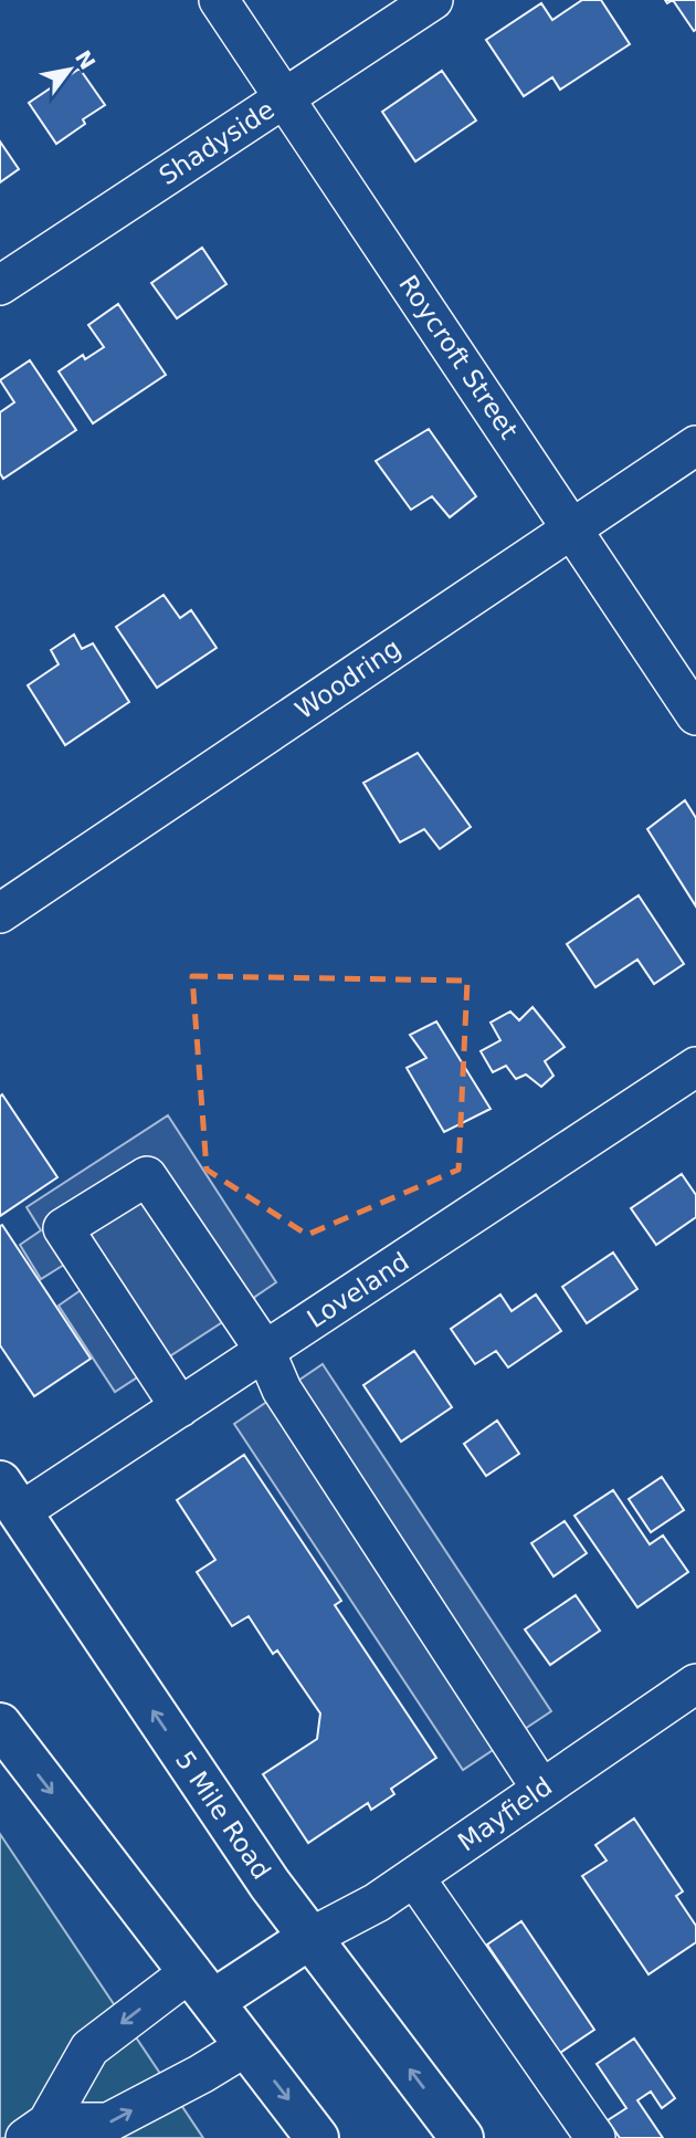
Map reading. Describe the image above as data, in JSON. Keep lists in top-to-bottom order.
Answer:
{
  "streets": {
    "main road": ["5 Mile Road"],
    "street": [
      "Shadyside",
      "Roycroft Street",
      "Woodring",
      "Loveland",
      "Mayfield"
    ]
  },
  "crossings": [
    ["Shadyside", "Roycroft Street"],
    ["Roycroft Street", "Woodring"],
    ["Loveland", "5 Mile Road"],
    ["Mayfield", "5 Mile Road"]
  ],
  "north": "top right"
}
